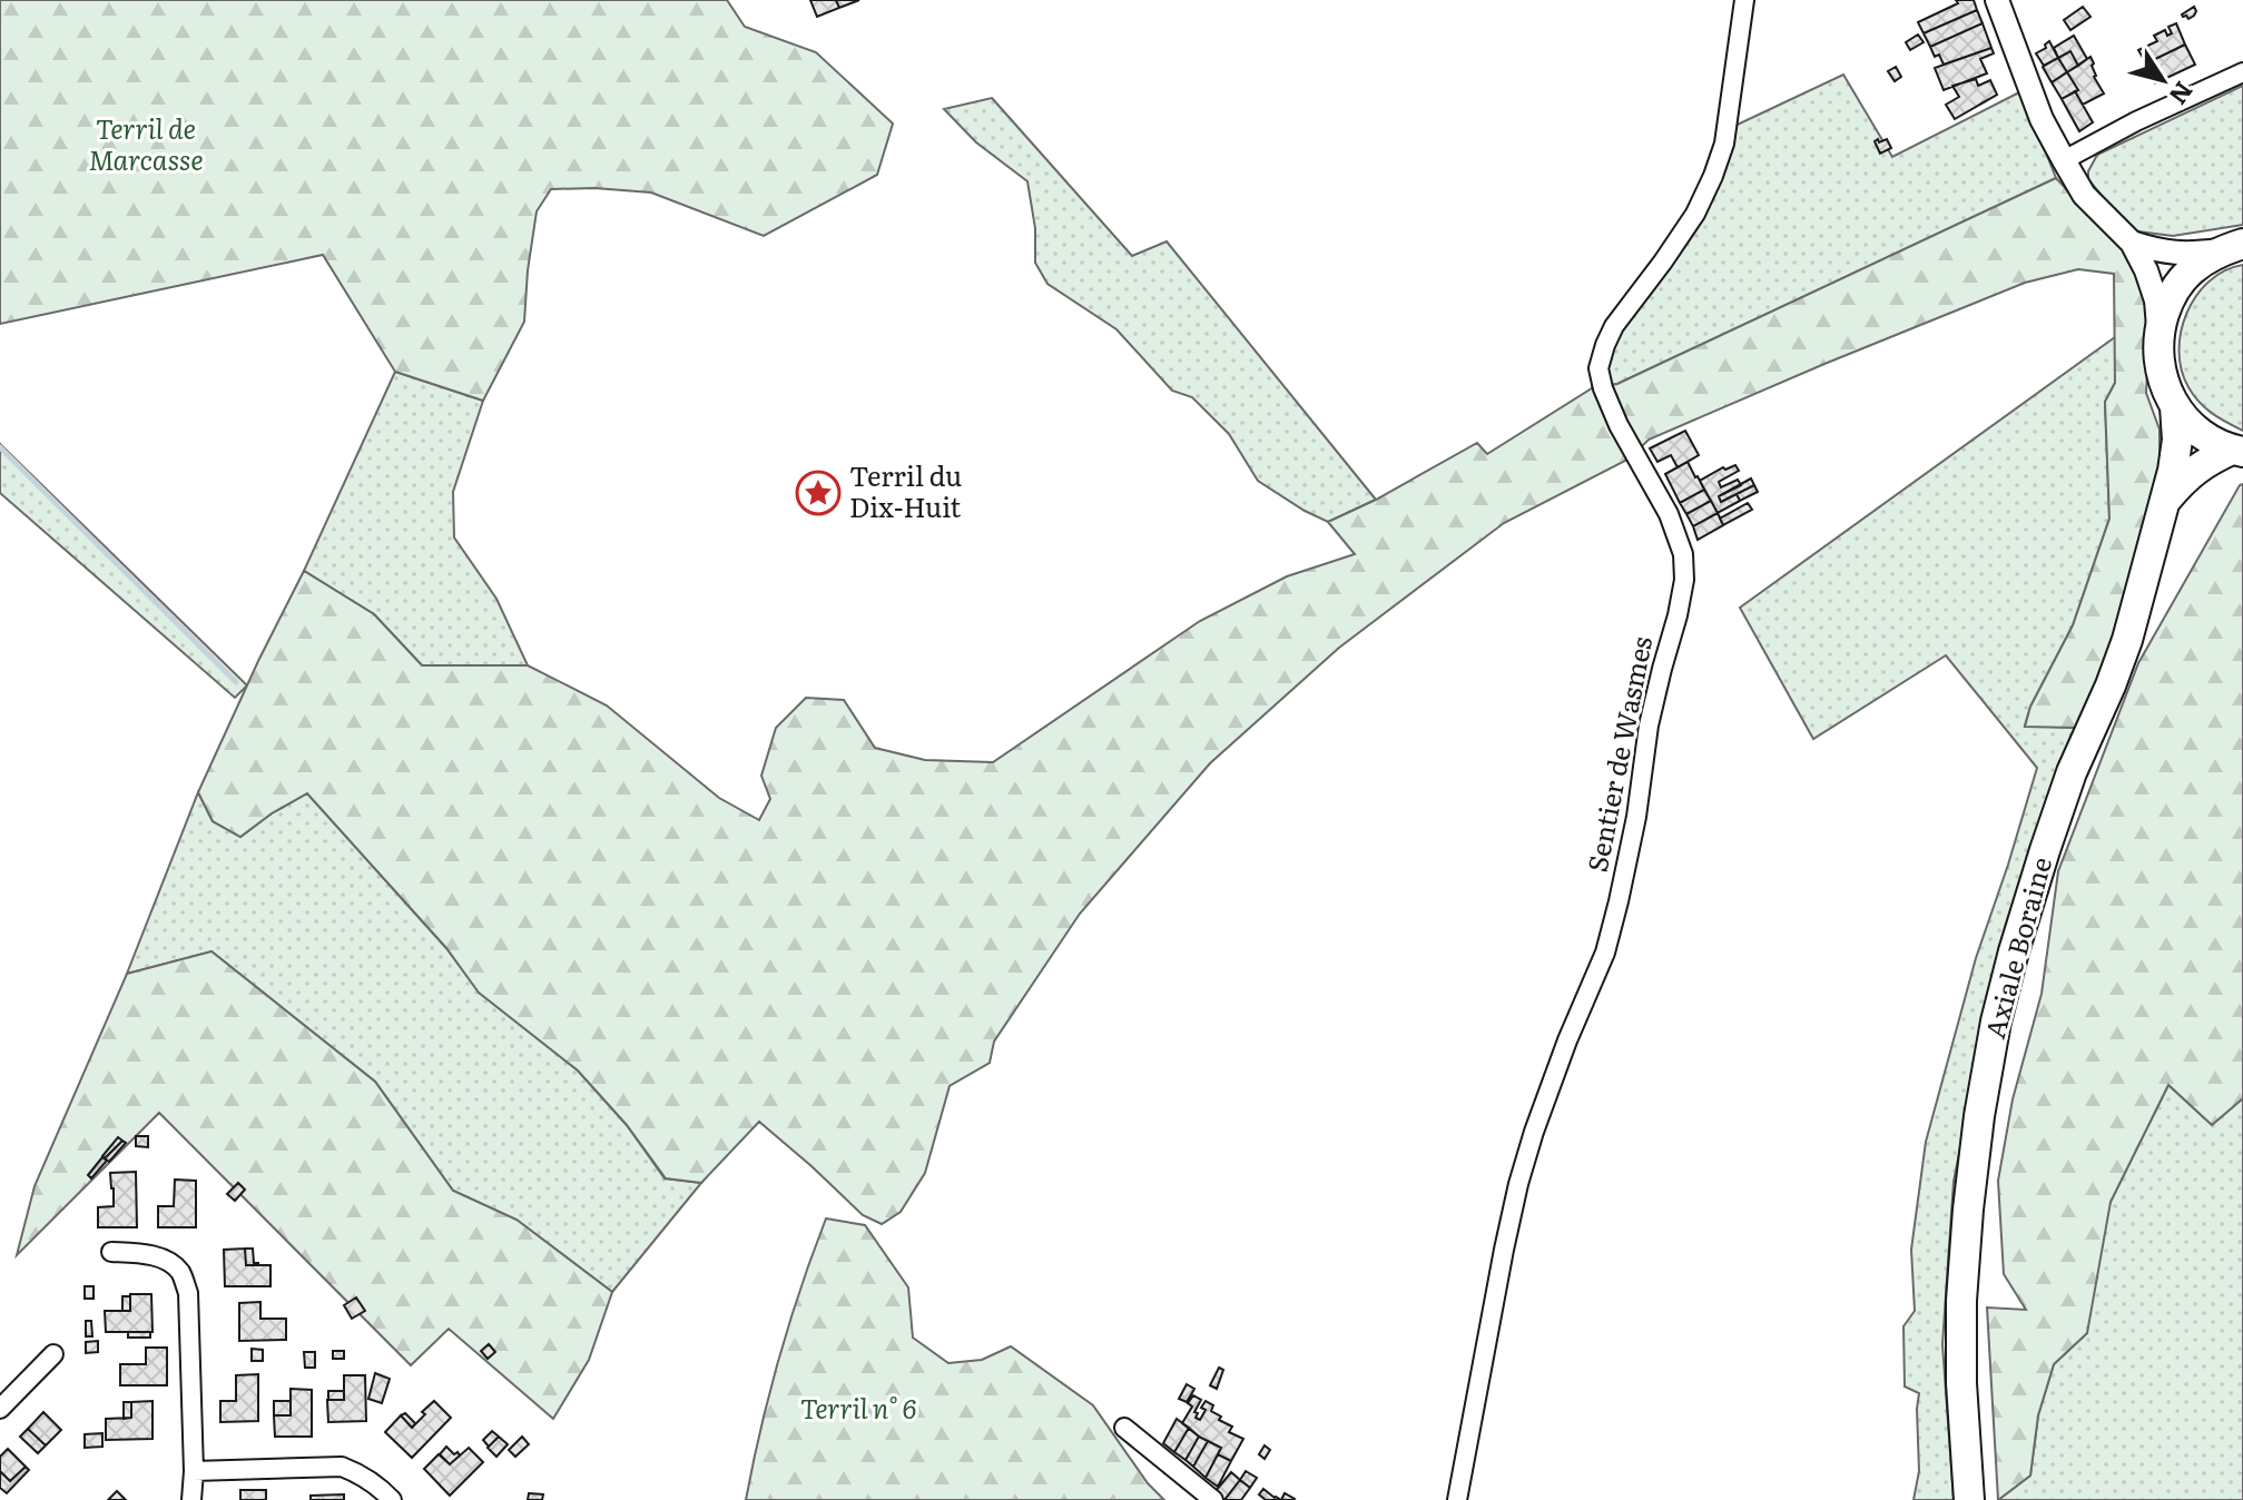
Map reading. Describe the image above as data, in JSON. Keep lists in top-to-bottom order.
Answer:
{
  "streets": {
    "main road": ["Axiale Boraine"],
    "street": ["Sentier de Wasmes"]
  },
  "parks": ["Terril de Marcasse", "Terril n° 6"],
  "places": {
    "place": ["Terril du Dix-Huit"]
  },
  "north": "bottom right"
}
